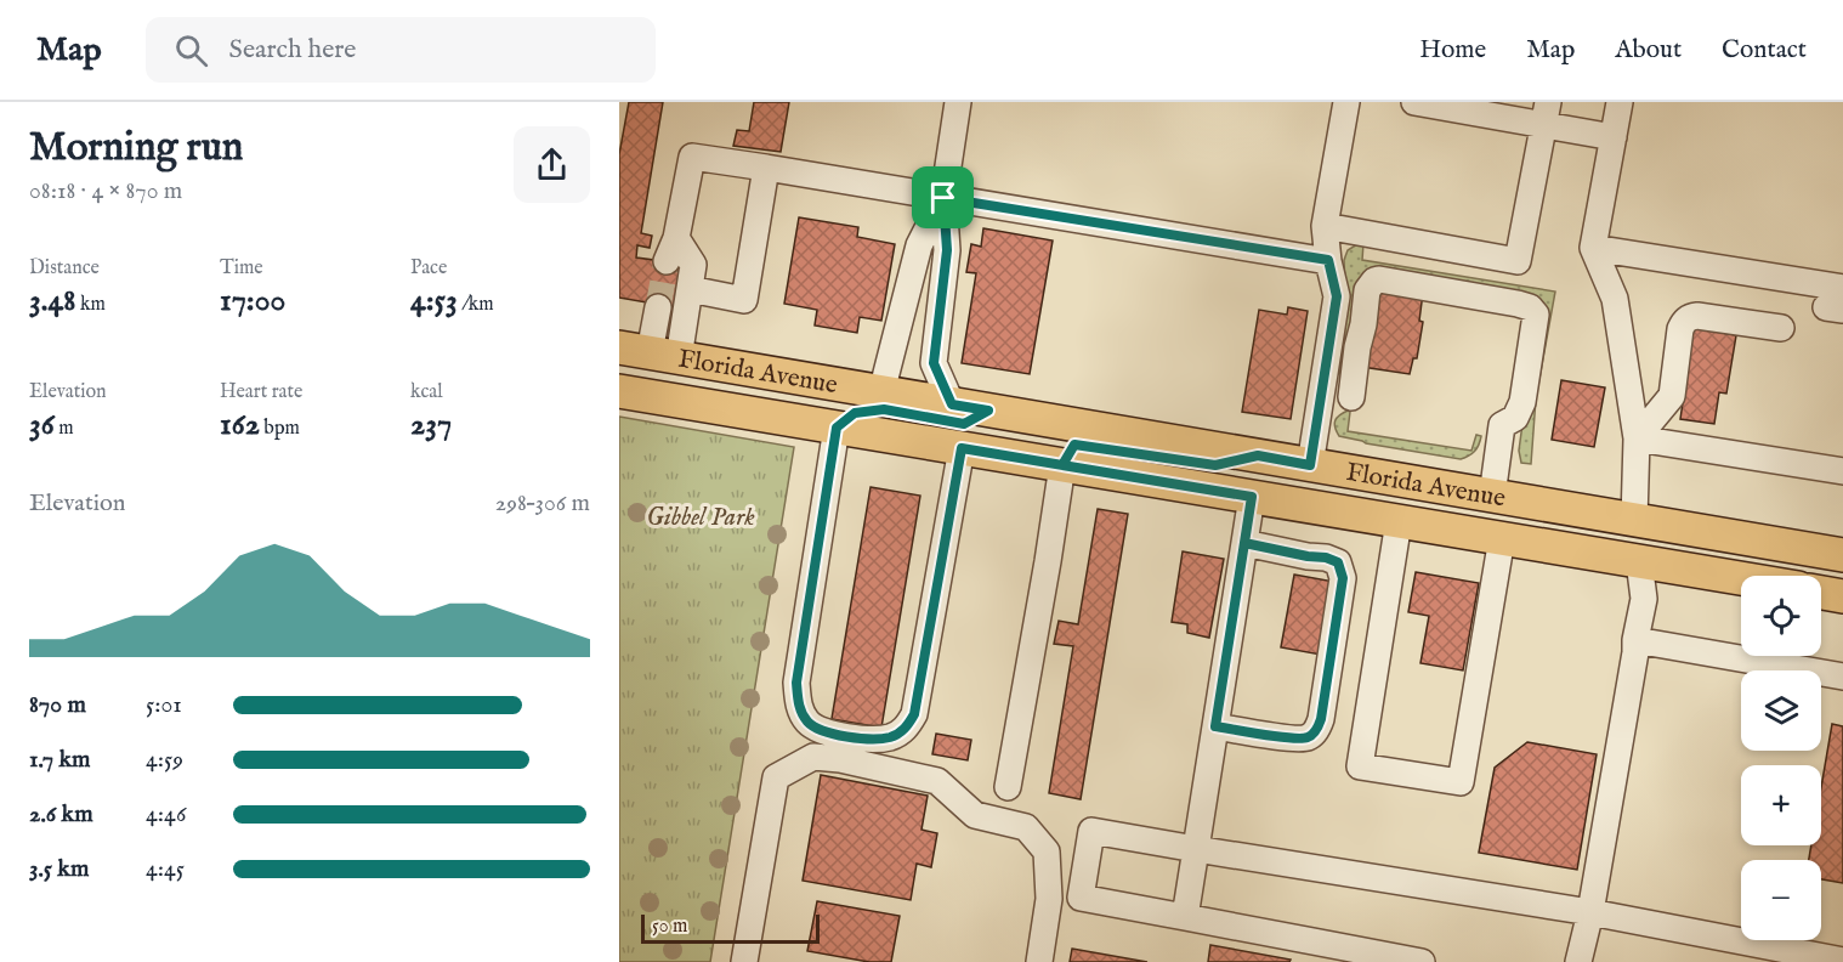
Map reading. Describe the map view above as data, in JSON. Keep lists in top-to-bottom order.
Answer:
{
  "streets": {
    "main road": ["Florida Avenue"]
  },
  "parks": ["Gibbel Park"],
  "scale_bar": "50 m",
  "page": {
    "header": "Map",
    "search": "Search here",
    "nav": [
      "Home",
      "Map",
      "About",
      "Contact"
    ],
    "heading": ["Morning run", "08:18 · 4 × 870 m"],
    "stats": [
      ["Distance", "3.48 km"],
      ["Time", "17:00"],
      ["Pace", "4:53 /km"],
      ["Elevation", "36 m"],
      ["Heart rate", "162 bpm"],
      ["kcal", "237"]
    ],
    "chart": ["Elevation", "298–306 m"],
    "map_buttons": ["+", "−"],
    "list": [
      {
        "name": "870 m",
        "note": "5:01"
      },
      {
        "name": "1.7 km",
        "note": "4:59"
      },
      {
        "name": "2.6 km",
        "note": "4:46"
      },
      {
        "name": "3.5 km",
        "note": "4:45"
      }
    ],
    "scale": "50 m"
  }
}
